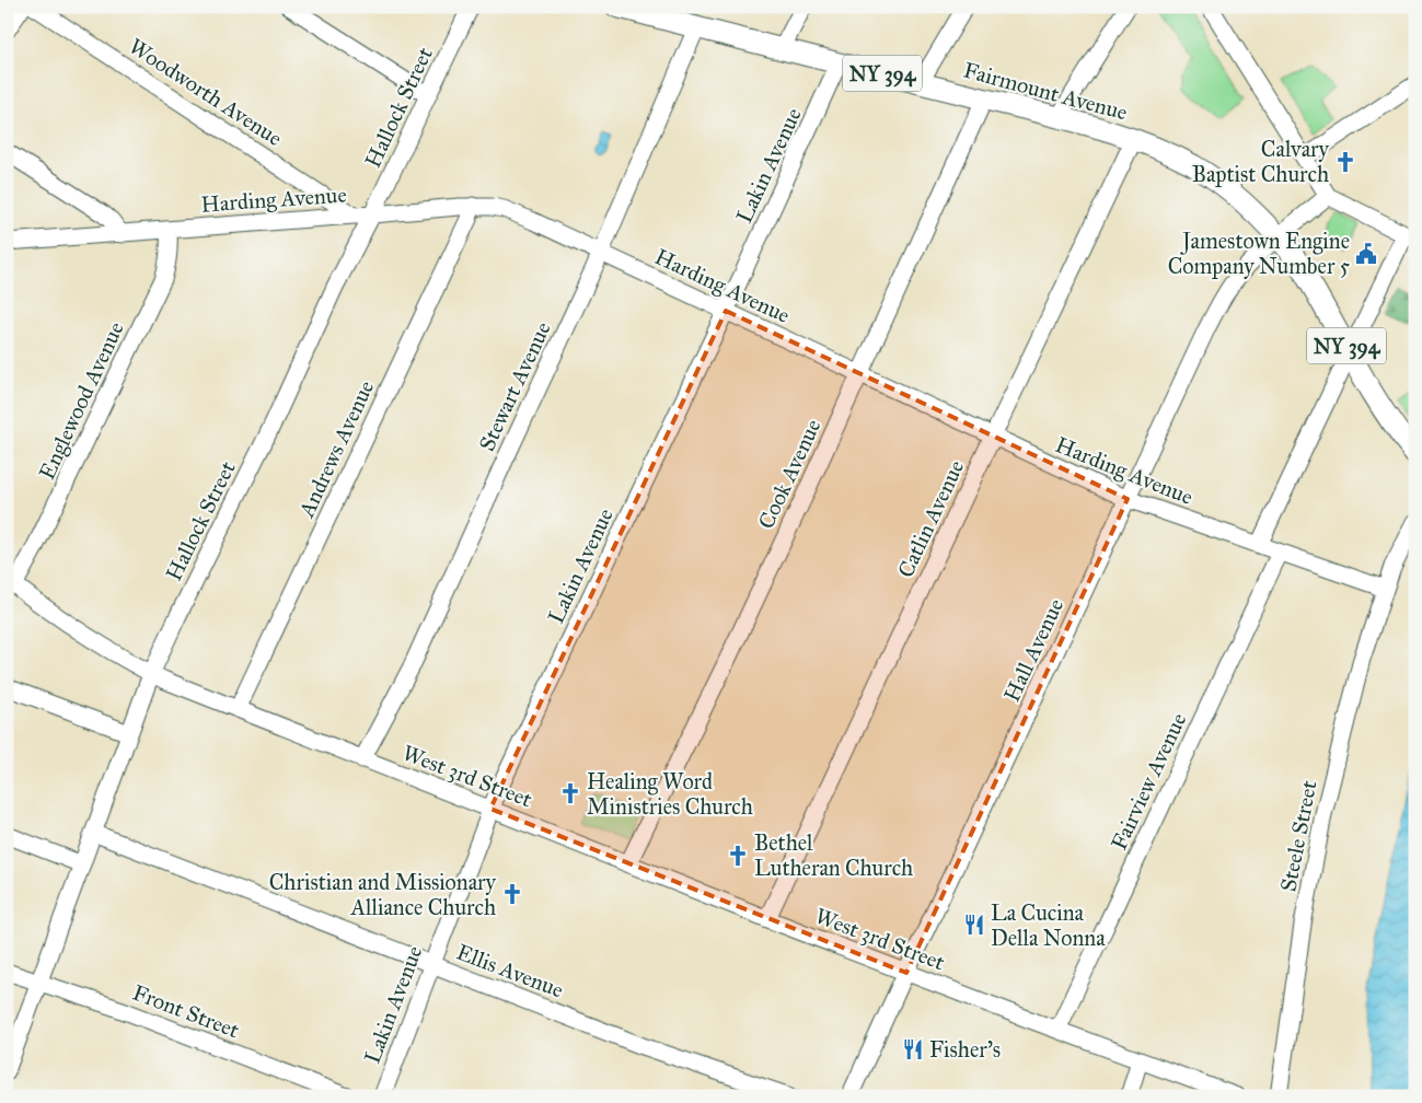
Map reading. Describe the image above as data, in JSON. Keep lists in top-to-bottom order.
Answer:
{
  "streets": {
    "main road": ["NY 394", "Fairmount Avenue"],
    "street": [
      "Woodworth Avenue",
      "Hallock Street",
      "Lakin Avenue",
      "Harding Avenue",
      "Stewart Avenue",
      "Englewood Avenue",
      "Andrews Avenue",
      "Cook Avenue",
      "Catlin Avenue",
      "Hall Avenue",
      "West 3rd Street",
      "Fairview Avenue",
      "Steele Street",
      "Ellis Avenue",
      "Front Street"
    ]
  },
  "crossings": [
    ["NY 394", "Fairmount Avenue"],
    ["NY 394", "Hall Avenue"],
    ["Fairmount Avenue", "Lakin Avenue"],
    ["Fairmount Avenue", "Stewart Avenue"],
    ["Fairmount Avenue", "Cook Avenue"],
    ["Fairmount Avenue", "Catlin Avenue"],
    ["Fairmount Avenue", "Hall Avenue"],
    ["Woodworth Avenue", "Harding Avenue"],
    ["Hallock Street", "Harding Avenue"],
    ["Hallock Street", "West 3rd Street"],
    ["Hallock Street", "Ellis Avenue"],
    ["Hallock Street", "Front Street"],
    ["Lakin Avenue", "Harding Avenue"],
    ["Lakin Avenue", "West 3rd Street"],
    ["Lakin Avenue", "Ellis Avenue"],
    ["Harding Avenue", "Stewart Avenue"],
    ["Harding Avenue", "Englewood Avenue"],
    ["Harding Avenue", "Andrews Avenue"],
    ["Harding Avenue", "Cook Avenue"],
    ["Harding Avenue", "Catlin Avenue"],
    ["Harding Avenue", "Hall Avenue"],
    ["Harding Avenue", "Fairview Avenue"],
    ["Harding Avenue", "Steele Street"],
    ["Stewart Avenue", "West 3rd Street"],
    ["Englewood Avenue", "West 3rd Street"],
    ["Andrews Avenue", "West 3rd Street"],
    ["Cook Avenue", "West 3rd Street"],
    ["Catlin Avenue", "West 3rd Street"],
    ["Hall Avenue", "West 3rd Street"],
    ["West 3rd Street", "Fairview Avenue"]
  ],
  "places": {
    "church": [
      "Calvary Baptist Church",
      "Healing Word Ministries Church",
      "Bethel Lutheran Church",
      "Christian and Missionary Alliance Church"
    ],
    "public building": ["Jamestown Engine Company Number 5"],
    "restaurant": ["La Cucina Della Nonna", "Fisher's"]
  }
}
